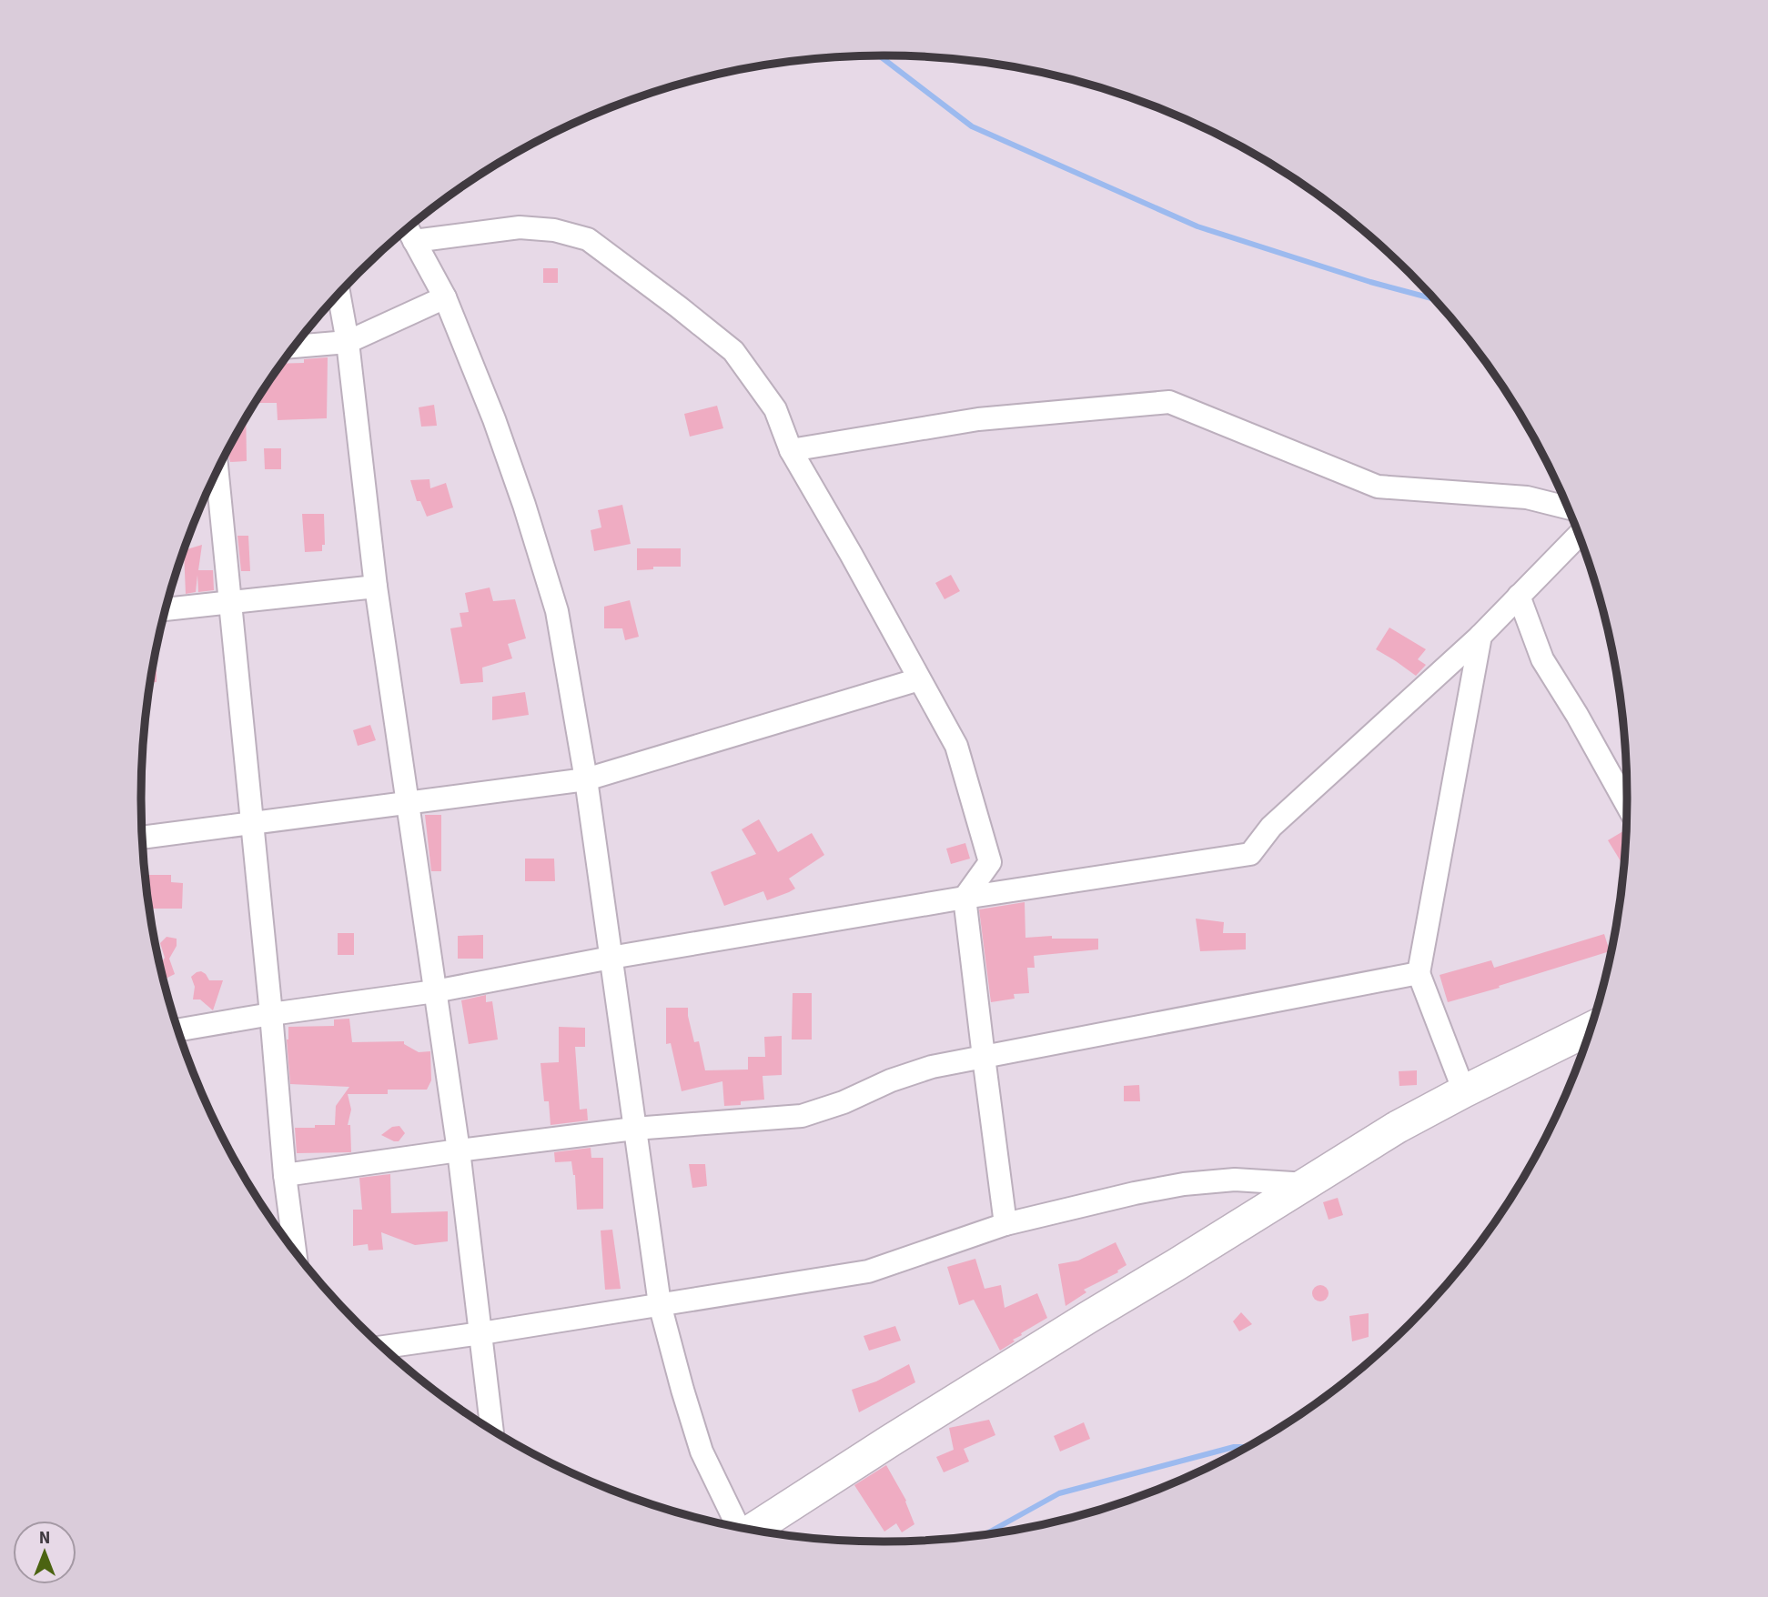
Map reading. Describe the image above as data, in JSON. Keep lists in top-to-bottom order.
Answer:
{
  "north": "top"
}
